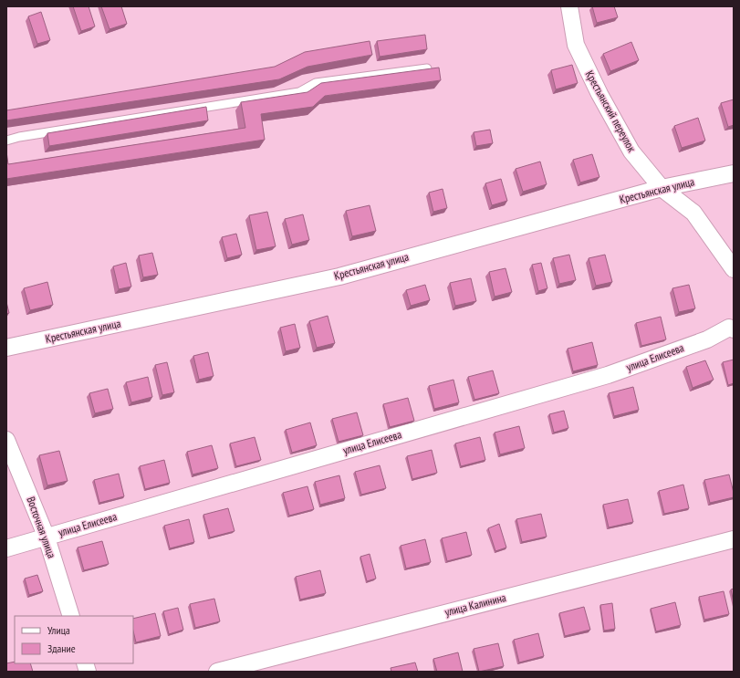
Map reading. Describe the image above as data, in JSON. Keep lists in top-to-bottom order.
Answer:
{
  "streets": {
    "street": [
      "Крестьянский переулок",
      "Крестьянская улица",
      "улица Елисеева",
      "Восточная улица",
      "улица Калинина"
    ]
  },
  "crossings": [
    ["Крестьянский переулок", "Крестьянская улица"],
    ["улица Елисеева", "Восточная улица"]
  ],
  "legend": ["Улица", "Здание"]
}
